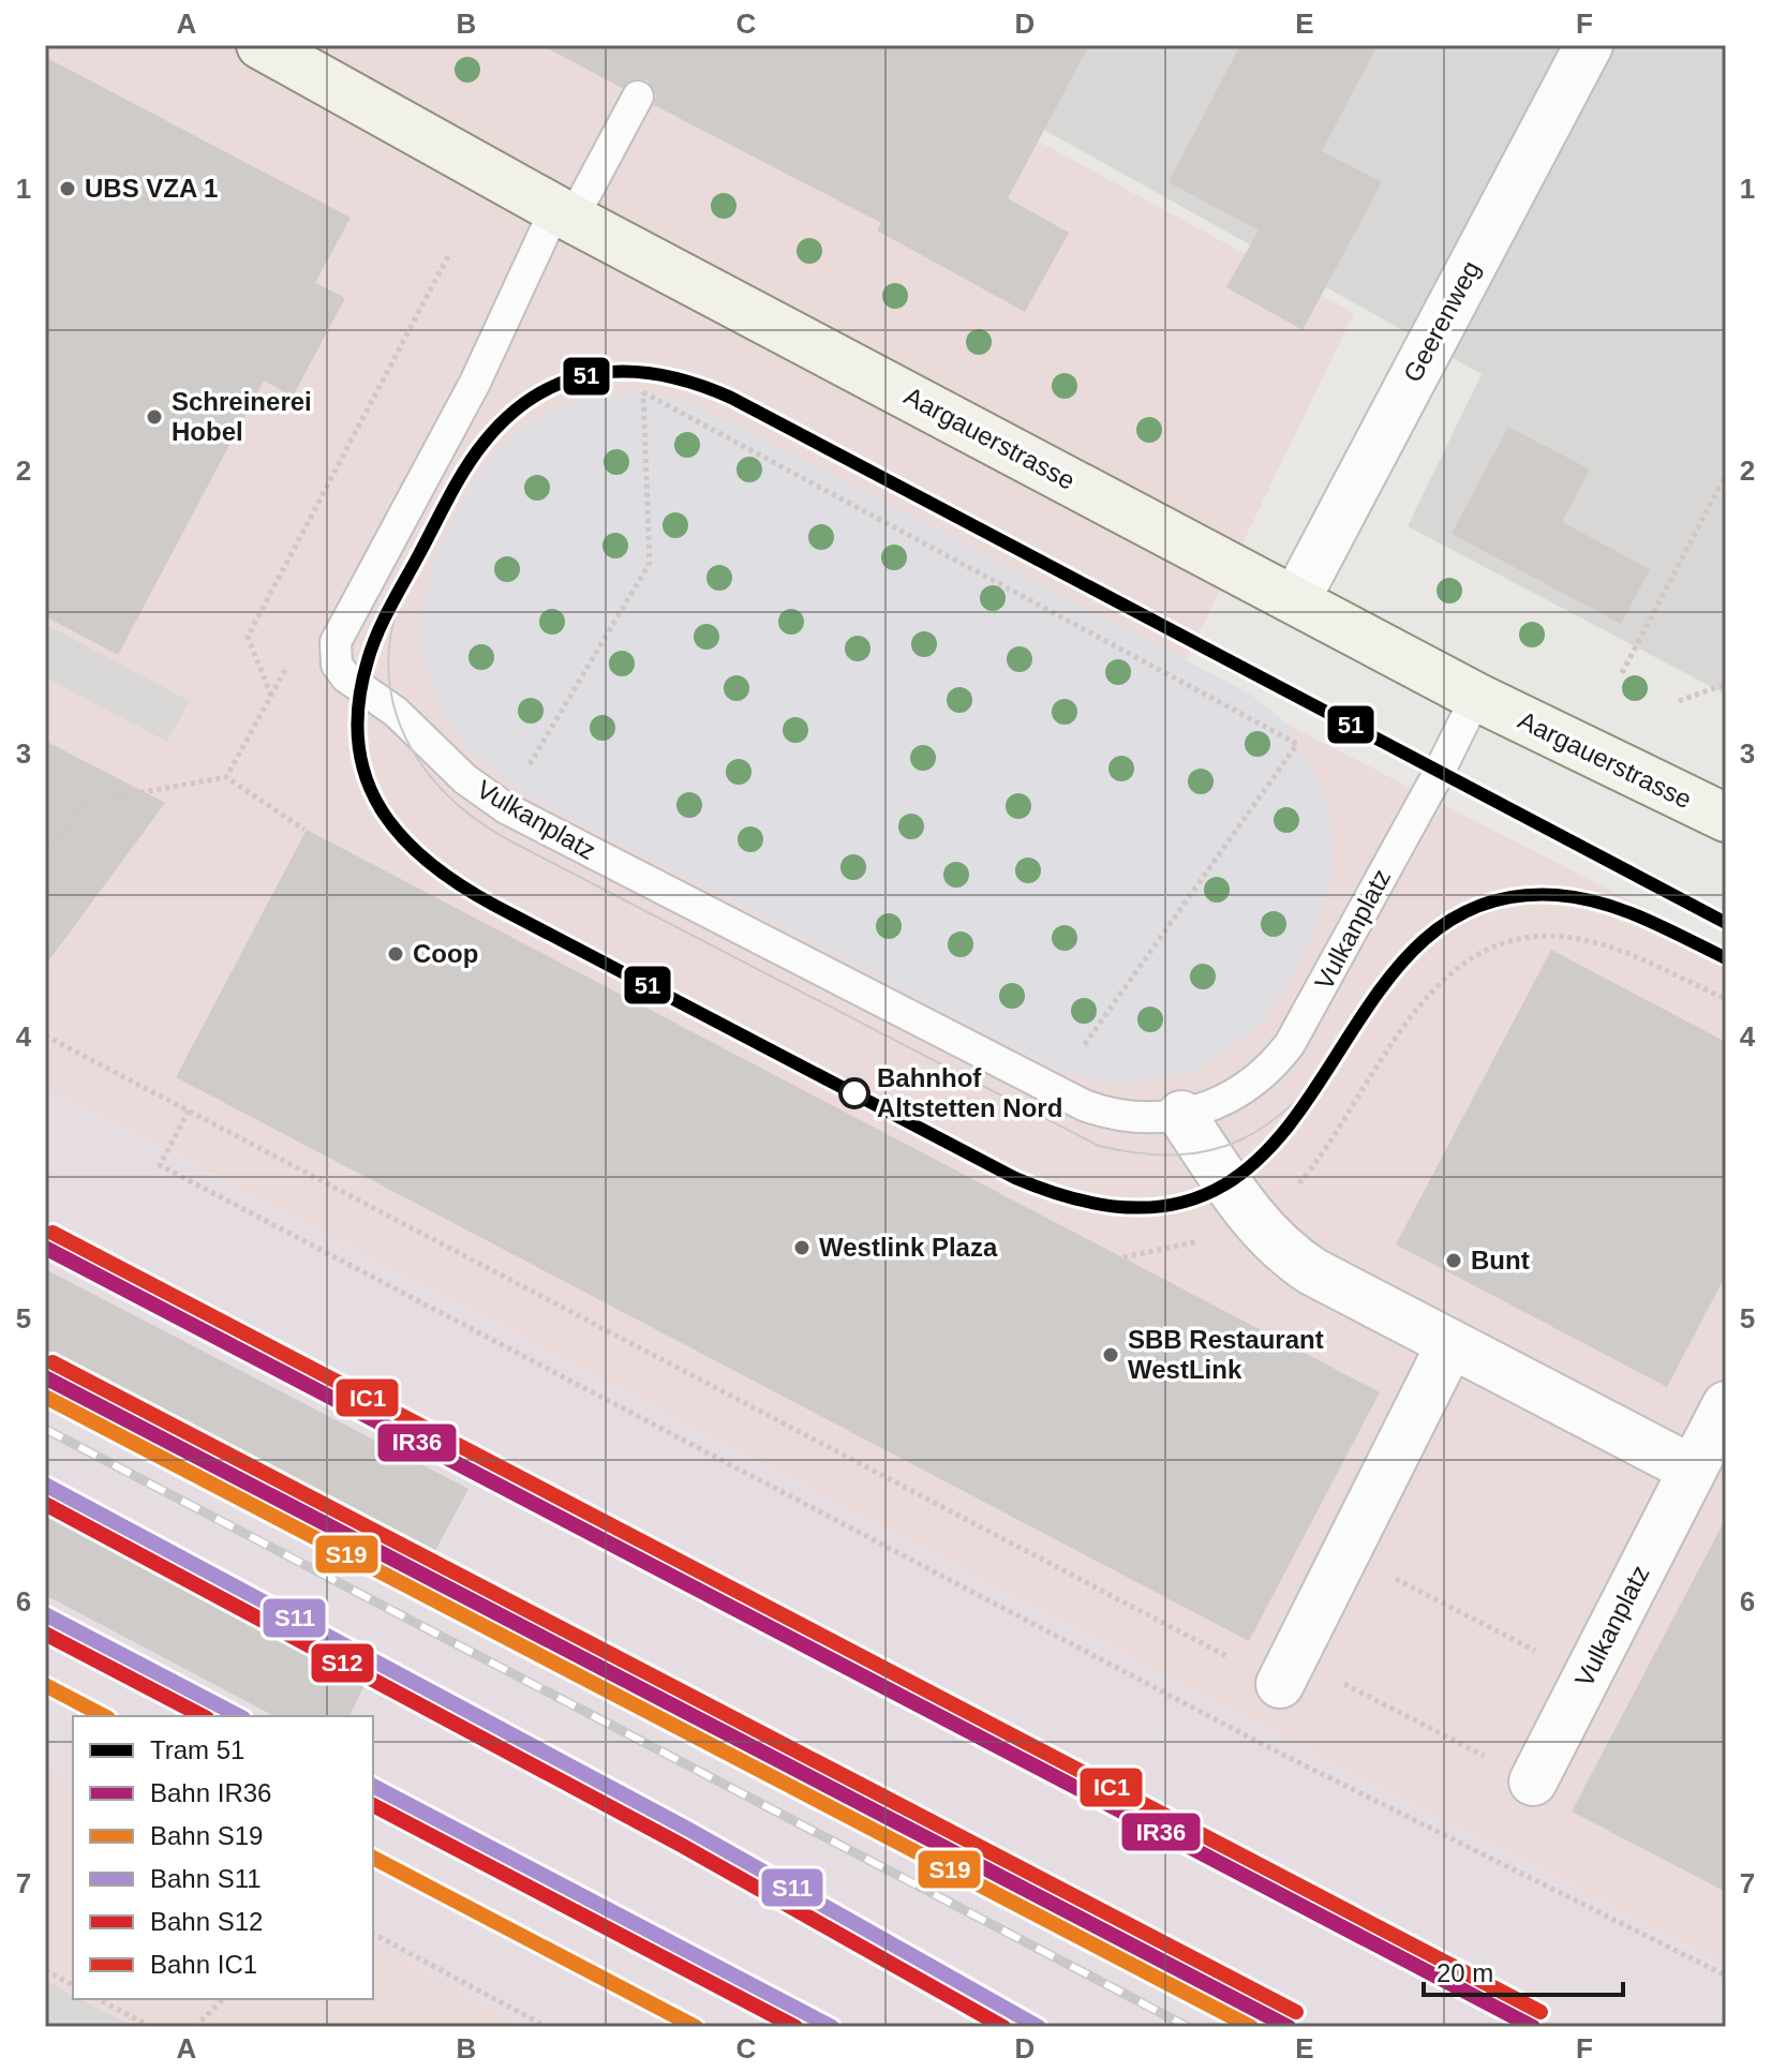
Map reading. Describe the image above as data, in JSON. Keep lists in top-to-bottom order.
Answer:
{
  "streets": {
    "main road": ["Aargauerstrasse"],
    "street": ["Geerenweg", "Vulkanplatz"]
  },
  "crossings": [
    ["Geerenweg", "Aargauerstrasse"],
    ["Aargauerstrasse", "Vulkanplatz"]
  ],
  "places": [
    "UBS VZA 1",
    "Schreinerei Hobel",
    "Coop",
    "Bahnhof Altstetten Nord",
    "Westlink Plaza",
    "Bunt",
    "SBB Restaurant WestLink"
  ],
  "lines": [
    "tram line 51",
    "rail line IC1",
    "rail line IR36",
    "rail line S19",
    "rail line S11",
    "rail line S12"
  ],
  "legend": [
    "Tram 51",
    "Bahn IR36",
    "Bahn S19",
    "Bahn S11",
    "Bahn S12",
    "Bahn IC1"
  ],
  "scale_bar": "20 m",
  "grid": {
    "columns": [
      "A",
      "B",
      "C",
      "D",
      "E",
      "F"
    ],
    "rows": [
      "1",
      "2",
      "3",
      "4",
      "5",
      "6",
      "7"
    ]
  }
}
